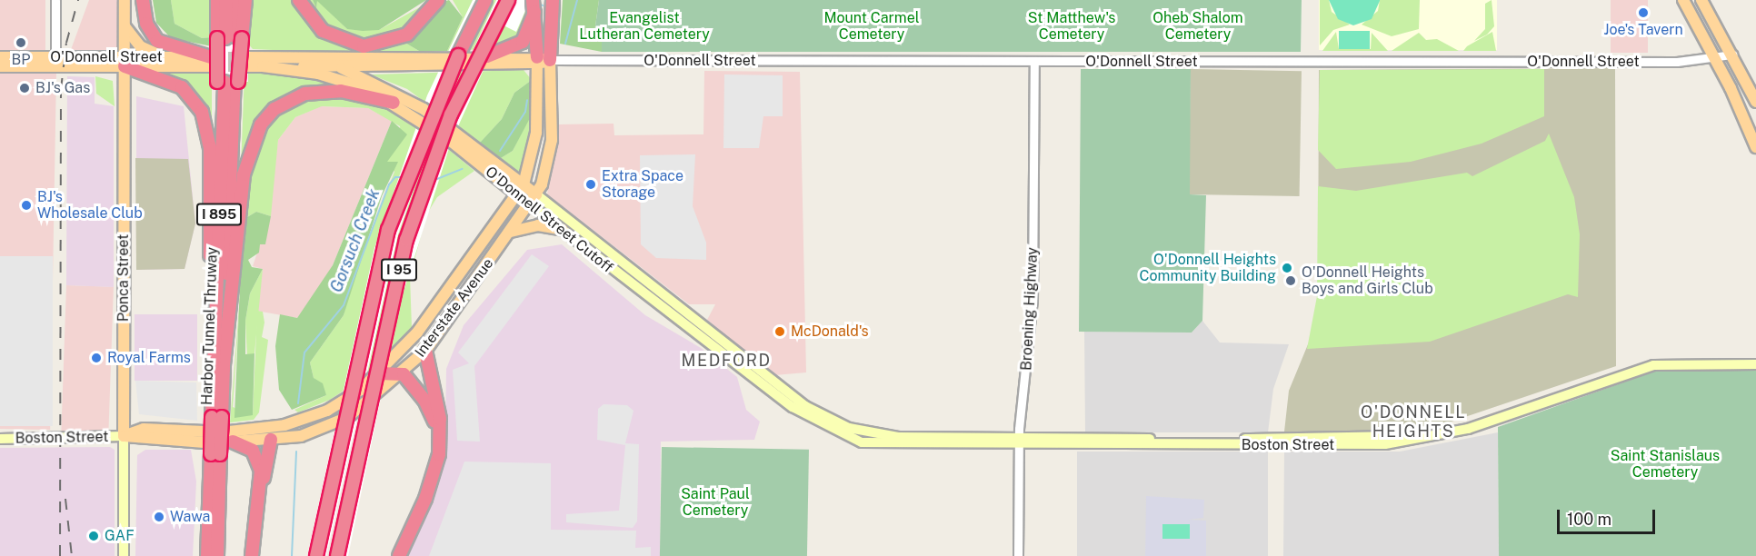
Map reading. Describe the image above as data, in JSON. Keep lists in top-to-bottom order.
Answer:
{
  "streets": {
    "highway": ["I 895", "I 95", "Harbor Tunnel Thruway"],
    "main road": [
      "O'Donnell Street",
      "O'Donnell Street Cutoff",
      "Ponca Street",
      "Interstate Avenue",
      "Boston Street"
    ],
    "street": ["Broening Highway"]
  },
  "crossings": [
    ["O'Donnell Street", "O'Donnell Street Cutoff"],
    ["O'Donnell Street", "Ponca Street"],
    ["O'Donnell Street", "Interstate Avenue"],
    ["O'Donnell Street", "Broening Highway"],
    ["O'Donnell Street Cutoff", "Interstate Avenue"],
    ["O'Donnell Street Cutoff", "Boston Street"],
    ["Ponca Street", "Boston Street"],
    ["Broening Highway", "Boston Street"]
  ],
  "districts": ["MEDFORD", "O'DONNELL HEIGHTS"],
  "water": ["Gorsuch Creek"],
  "parks": [
    "Evangelist Lutheran Cemetery",
    "Mount Carmel Cemetery",
    "St Matthew's Cemetery",
    "Oheb Shalom Cemetery",
    "Saint Stanislaus Cemetery",
    "Saint Paul Cemetery"
  ],
  "places": [
    "Joe's Tavern",
    "BP",
    "BJ's Gas",
    "Extra Space Storage",
    "BJ's Wholesale Club",
    "O'Donnell Heights Community Building",
    "O'Donnell Heights Boys and Girls Club",
    "McDonald's",
    "Royal Farms",
    "Wawa",
    "GAF"
  ],
  "scale_bar": "100 m"
}
